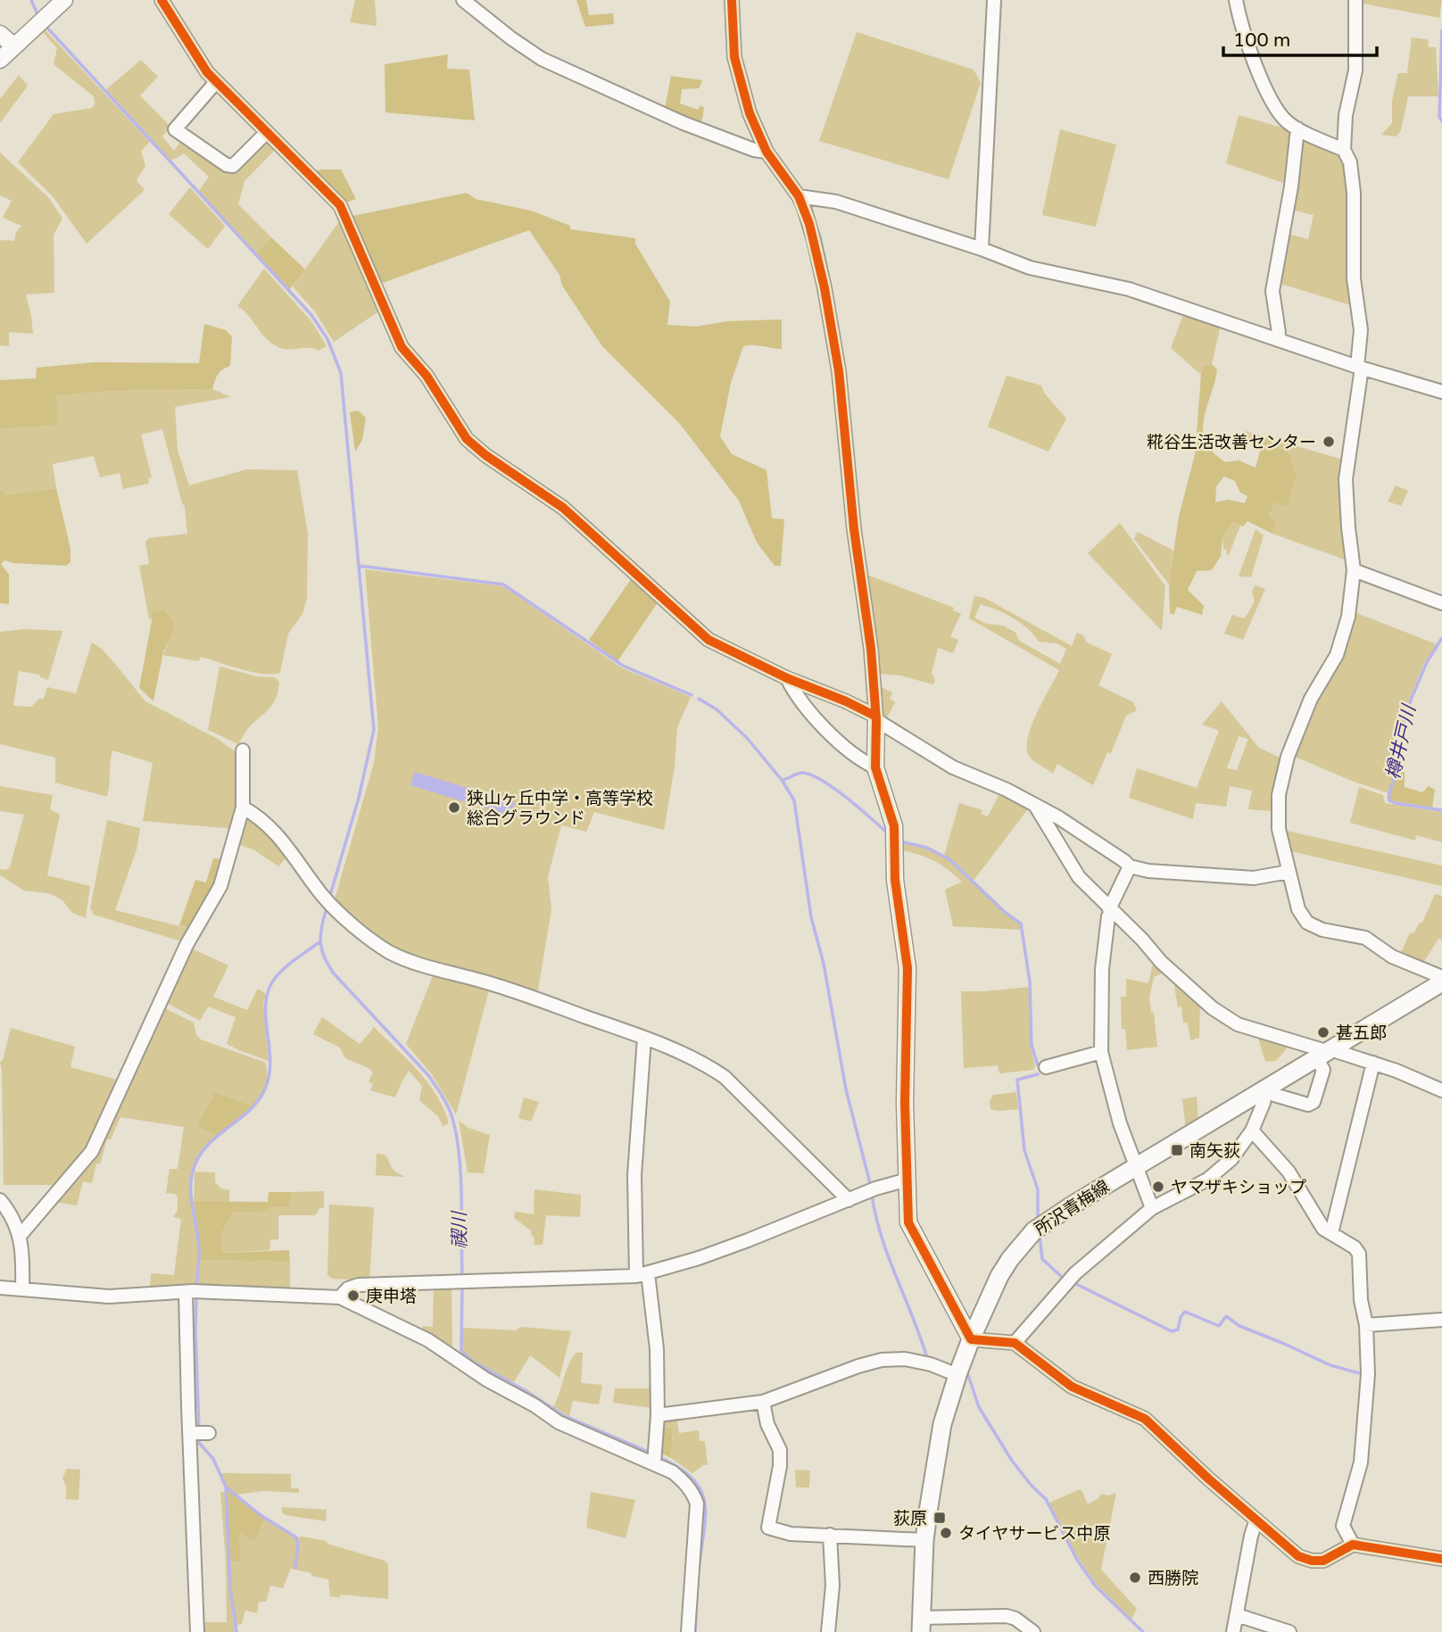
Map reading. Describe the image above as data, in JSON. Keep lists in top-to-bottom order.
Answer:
{
  "streets": {
    "main road": ["所沢青梅線"]
  },
  "water": ["樽井戸川", "禊川"],
  "places": {
    "other": [
      "糀谷生活改善センター",
      "狭山ヶ丘中学・高等学校 総合グラウンド",
      "甚五郎",
      "ヤマザキショップ",
      "庚申塔",
      "タイヤサービス中原",
      "西勝院"
    ],
    "transit": ["南矢荻", "荻原"]
  },
  "scale_bar": "100 m"
}
